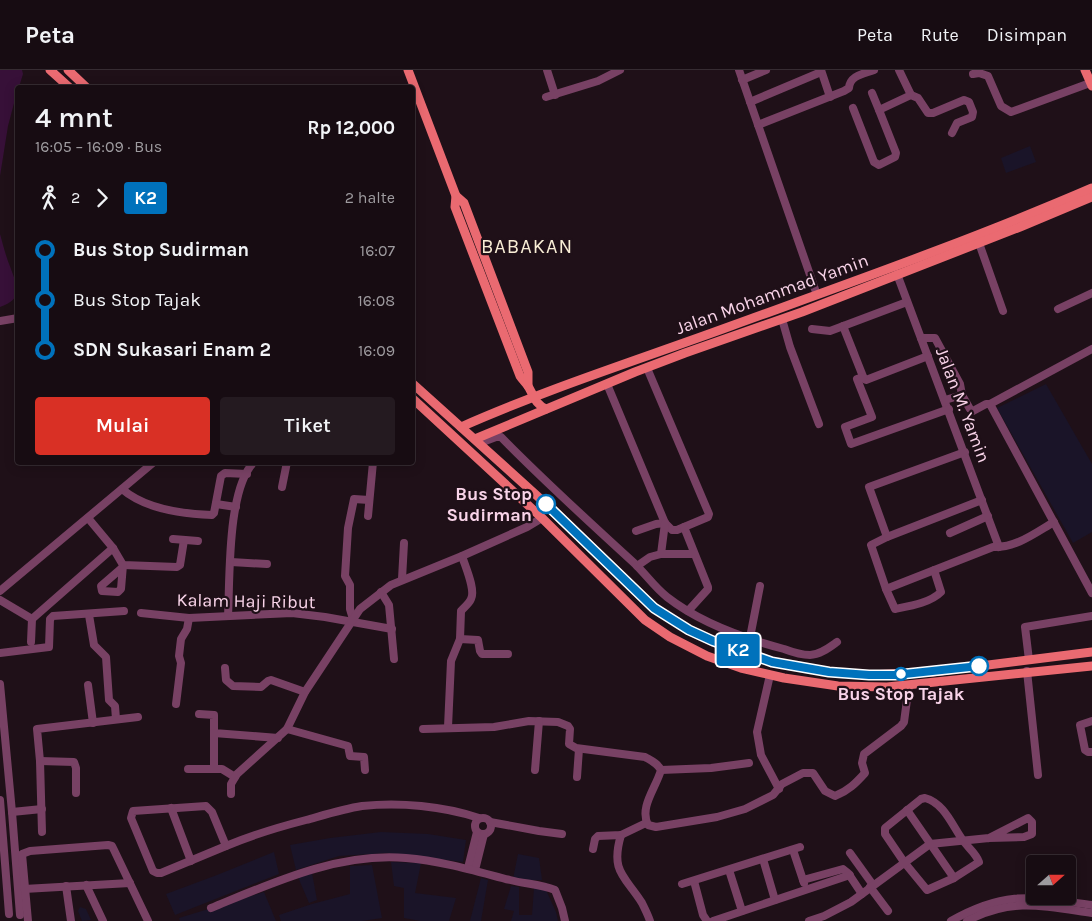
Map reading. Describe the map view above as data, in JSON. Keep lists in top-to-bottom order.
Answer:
{
  "streets": {
    "main road": ["Jalan Mohammad Yamin"],
    "street": ["Jalan M. Yamin", "Kalam Haji Ribut"]
  },
  "crossings": [
    ["Jalan Mohammad Yamin", "Jalan M. Yamin"]
  ],
  "districts": ["BABAKAN"],
  "places": ["Bus Stop Sudirman", "Bus Stop Tajak"],
  "lines": ["bus line K2"],
  "north": "right",
  "page": {
    "header": "Peta",
    "nav": ["Peta", "Rute", "Disimpan"],
    "on_map": "K2",
    "heading": ["4 mnt", "16:05 – 16:09 · Bus", "Rp 12,000"],
    "legs": ["2", "K2", "2 halte"],
    "list": [
      {
        "name": "Bus Stop Sudirman",
        "value": "16:07"
      },
      {
        "name": "Bus Stop Tajak",
        "value": "16:08"
      },
      {
        "name": "SDN Sukasari Enam 2",
        "value": "16:09"
      }
    ],
    "buttons": ["Mulai", "Tiket"]
  }
}
